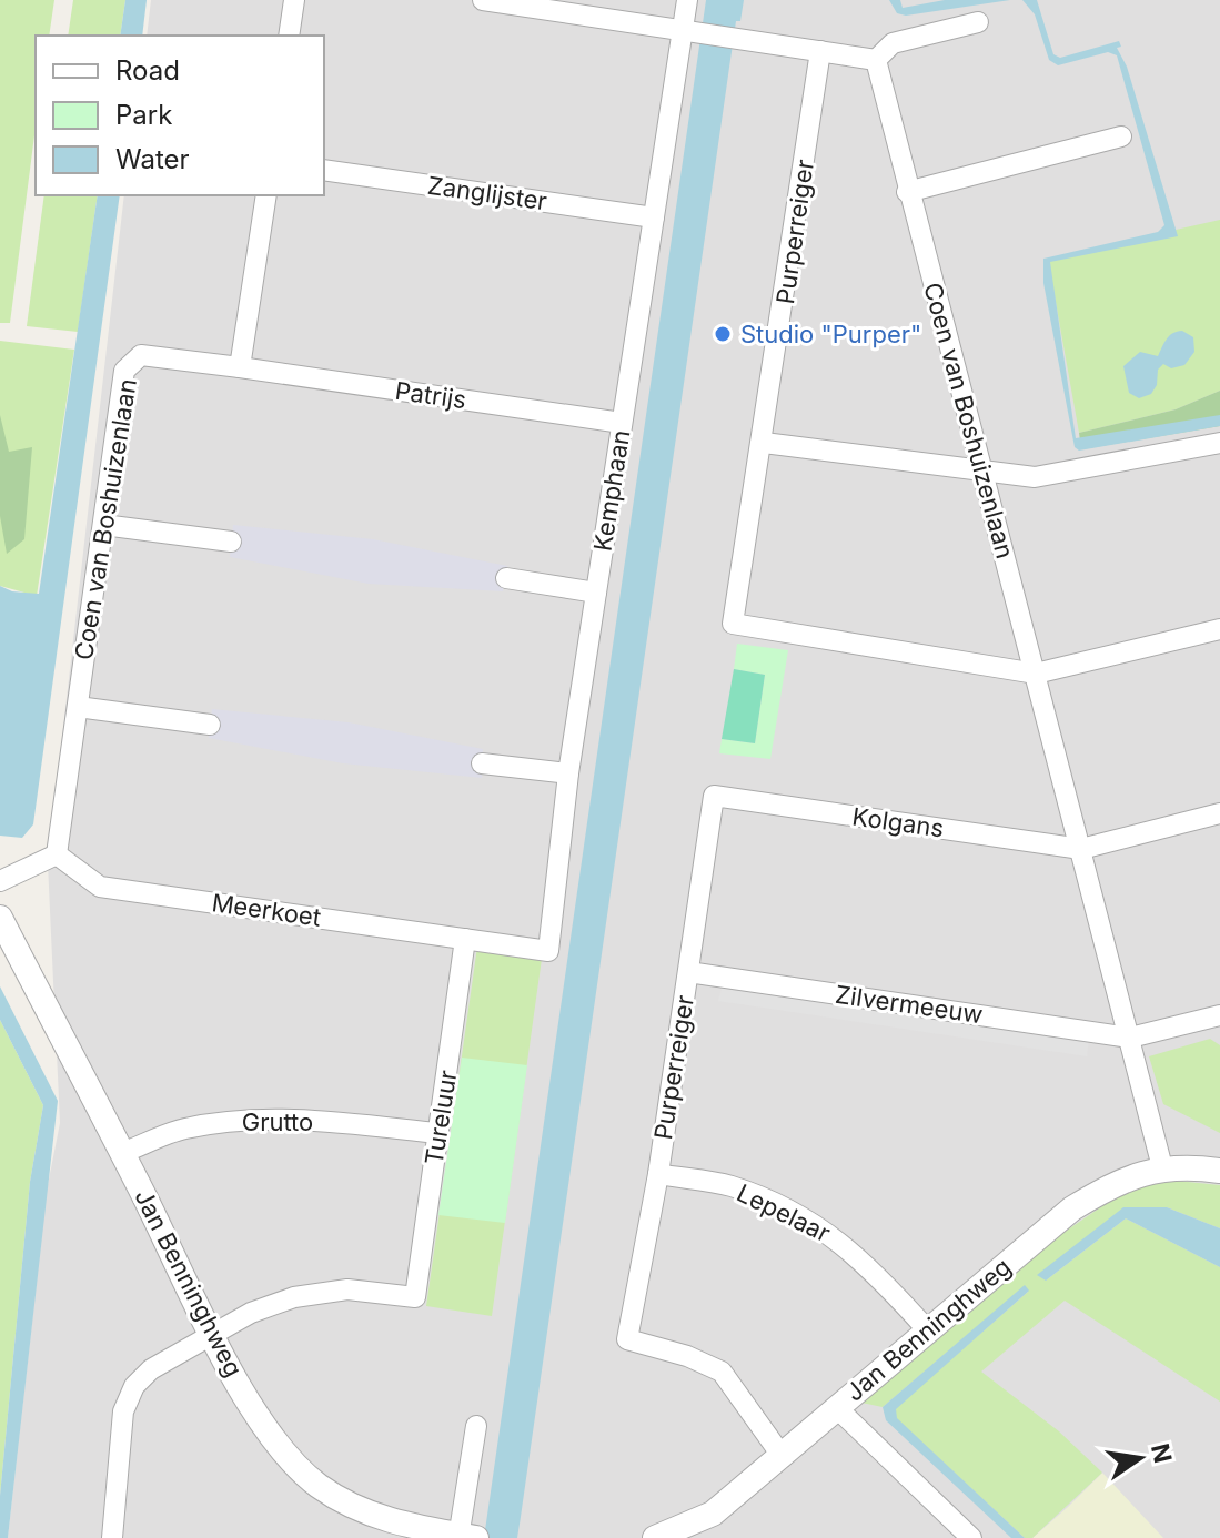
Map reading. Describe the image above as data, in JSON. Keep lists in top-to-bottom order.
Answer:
{
  "streets": {
    "street": [
      "Zanglijster",
      "Purperreiger",
      "Patrijs",
      "Coen van Boshuizenlaan",
      "Kemphaan",
      "Kolgans",
      "Meerkoet",
      "Zilvermeeuw",
      "Tureluur",
      "Grutto",
      "Lepelaar",
      "Jan Benninghweg"
    ]
  },
  "crossings": [
    ["Zanglijster", "Kemphaan"],
    ["Purperreiger", "Coen van Boshuizenlaan"],
    ["Purperreiger", "Kolgans"],
    ["Purperreiger", "Zilvermeeuw"],
    ["Purperreiger", "Lepelaar"],
    ["Purperreiger", "Jan Benninghweg"],
    ["Patrijs", "Coen van Boshuizenlaan"],
    ["Patrijs", "Kemphaan"],
    ["Coen van Boshuizenlaan", "Kolgans"],
    ["Coen van Boshuizenlaan", "Meerkoet"],
    ["Coen van Boshuizenlaan", "Zilvermeeuw"],
    ["Coen van Boshuizenlaan", "Jan Benninghweg"],
    ["Kemphaan", "Meerkoet"],
    ["Meerkoet", "Tureluur"],
    ["Tureluur", "Grutto"],
    ["Tureluur", "Jan Benninghweg"],
    ["Grutto", "Jan Benninghweg"],
    ["Lepelaar", "Jan Benninghweg"]
  ],
  "places": ["Studio \"Purper\""],
  "legend": ["Road", "Park", "Water"],
  "north": "right"
}
